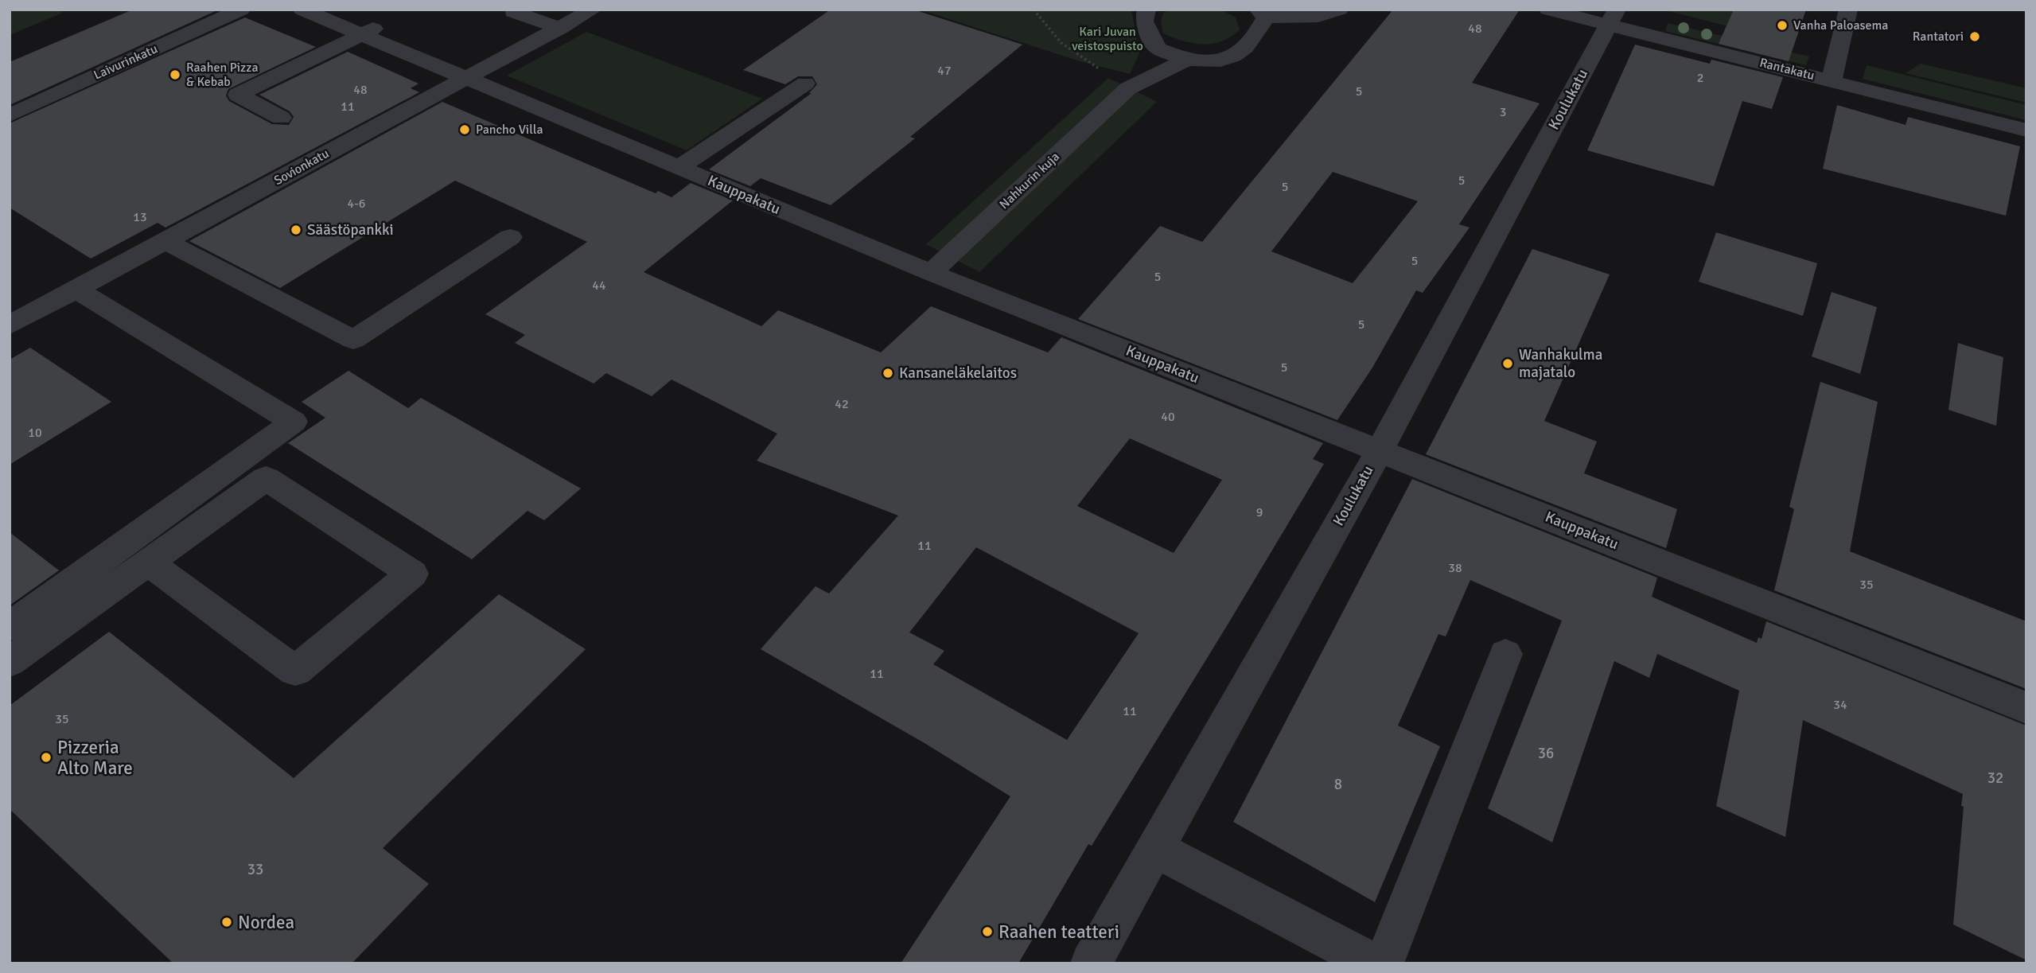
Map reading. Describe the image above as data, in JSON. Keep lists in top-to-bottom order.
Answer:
{
  "streets": {
    "street": [
      "Laivurinkatu",
      "Rantakatu",
      "Koulukatu",
      "Sovionkatu",
      "Nahkurin kuja",
      "Kauppakatu"
    ]
  },
  "crossings": [
    ["Rantakatu", "Koulukatu"],
    ["Koulukatu", "Kauppakatu"],
    ["Sovionkatu", "Kauppakatu"],
    ["Nahkurin kuja", "Kauppakatu"]
  ],
  "parks": ["Kari Juvan veistospuisto"],
  "places": [
    "Vanha Paloasema",
    "Rantatori",
    "Raahen Pizza & Kebab",
    "Pancho Villa",
    "Säästöpankki",
    "Wanhakulma majatalo",
    "Kansaneläkelaitos",
    "Pizzeria Alto Mare",
    "Nordea",
    "Raahen teatteri"
  ],
  "house_numbers": [
    "48",
    "47",
    "2",
    "48",
    "5",
    "11",
    "3",
    "5",
    "5",
    "4-6",
    "13",
    "5",
    "5",
    "44",
    "5",
    "5",
    "42",
    "40",
    "10",
    "9",
    "11",
    "38",
    "35",
    "11",
    "34",
    "11",
    "35",
    "36",
    "32",
    "8",
    "33"
  ]
}
